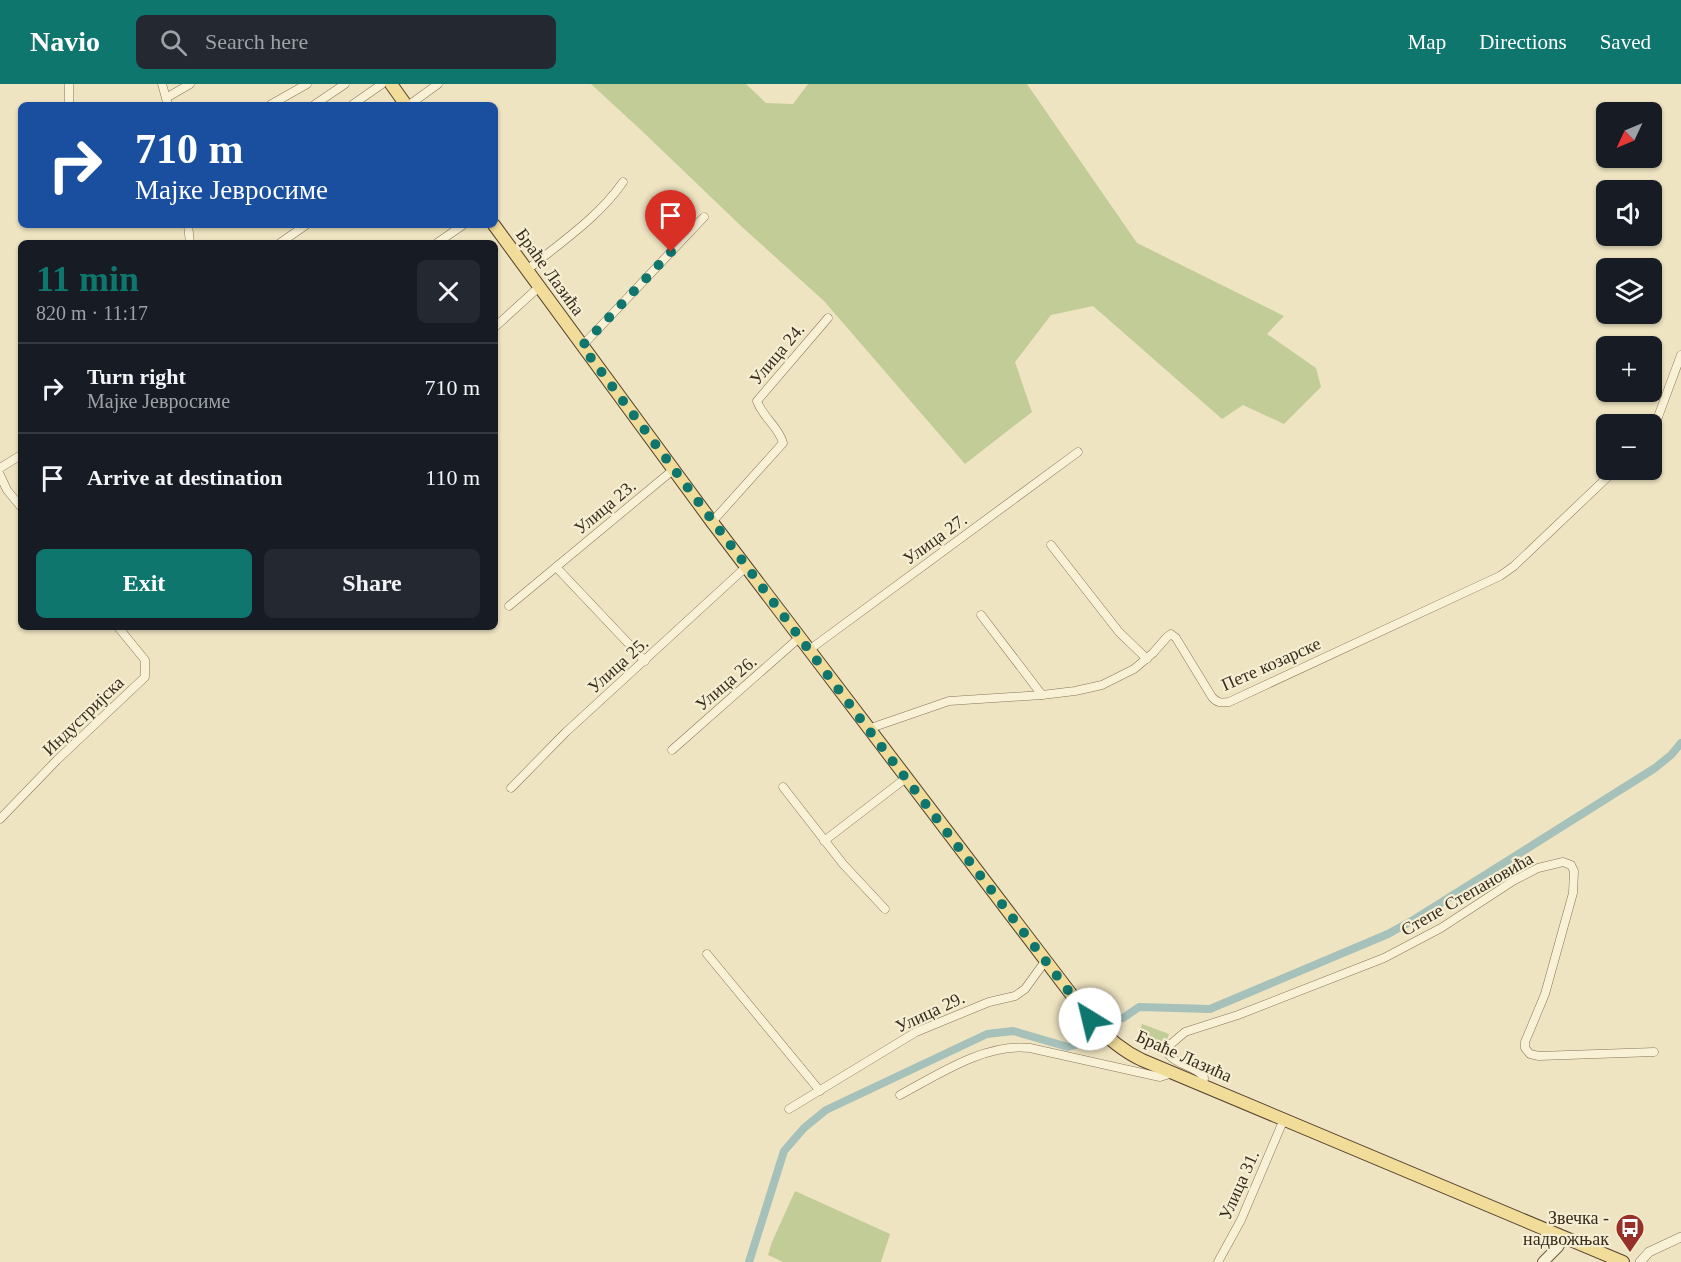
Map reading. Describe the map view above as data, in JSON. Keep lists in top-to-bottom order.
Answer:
{
  "streets": {
    "main road": ["Браће Лазића"],
    "street": [
      "Улица 24.",
      "Улица 23.",
      "Улица 27.",
      "Пете козарске",
      "Улица 25.",
      "Улица 26.",
      "Индустријска",
      "Степе Степановића",
      "Улица 29.",
      "Улица 31."
    ]
  },
  "crossings": [
    ["Браће Лазића", "Улица 24."],
    ["Браће Лазића", "Улица 23."],
    ["Браће Лазића", "Улица 27."],
    ["Браће Лазића", "Пете козарске"],
    ["Браће Лазића", "Улица 25."],
    ["Браће Лазића", "Улица 26."],
    ["Браће Лазића", "Степе Степановића"],
    ["Браће Лазића", "Улица 29."],
    ["Браће Лазића", "Улица 31."]
  ],
  "places": {
    "bus stop": ["Звечка - надвожњак"]
  },
  "north": "bottom left",
  "page": {
    "header": "Navio",
    "search": "Search here",
    "nav": ["Map", "Directions", "Saved"],
    "map_buttons": ["+", "−"],
    "turn": ["710 m", "Мајке Јевросиме"],
    "heading": ["11 min", "820 m · 11:17"],
    "list": [
      {
        "name": "Turn right",
        "note": "Мајке Јевросиме",
        "value": "710 m"
      },
      {
        "name": "Arrive at destination",
        "value": "110 m"
      }
    ],
    "buttons": ["Exit", "Share"]
  }
}
